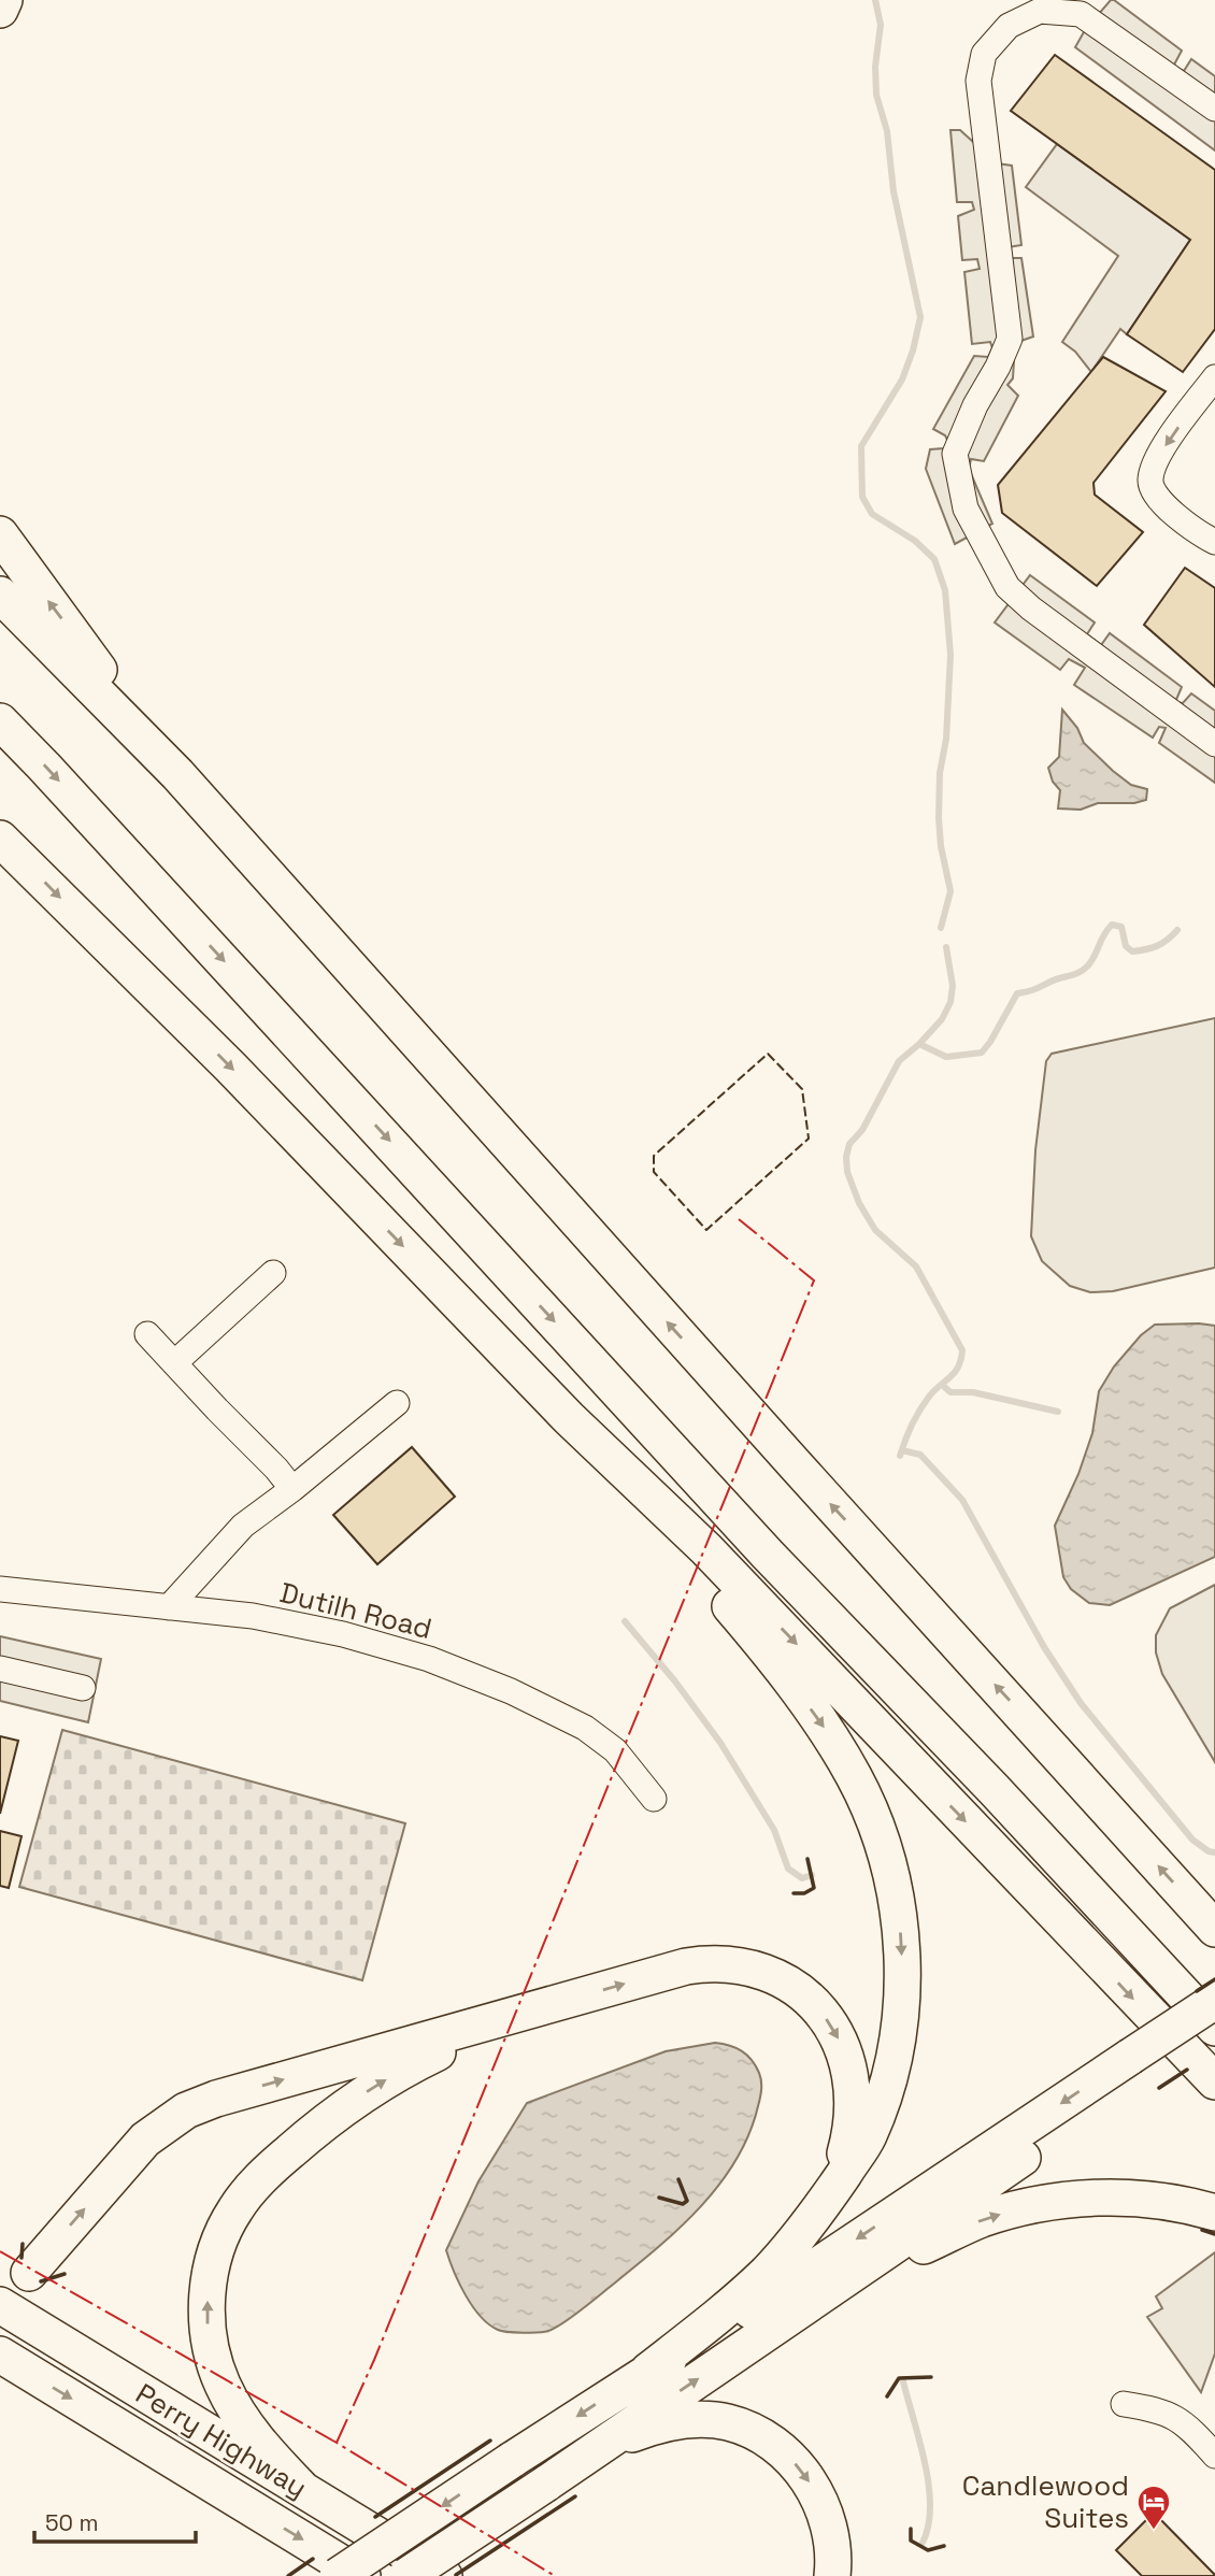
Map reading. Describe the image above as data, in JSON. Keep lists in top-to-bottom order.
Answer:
{
  "streets": {
    "highway": ["Perry Highway"],
    "street": ["Dutilh Road"]
  },
  "places": {
    "hotel": ["Candlewood Suites"]
  },
  "scale_bar": "50 m"
}
